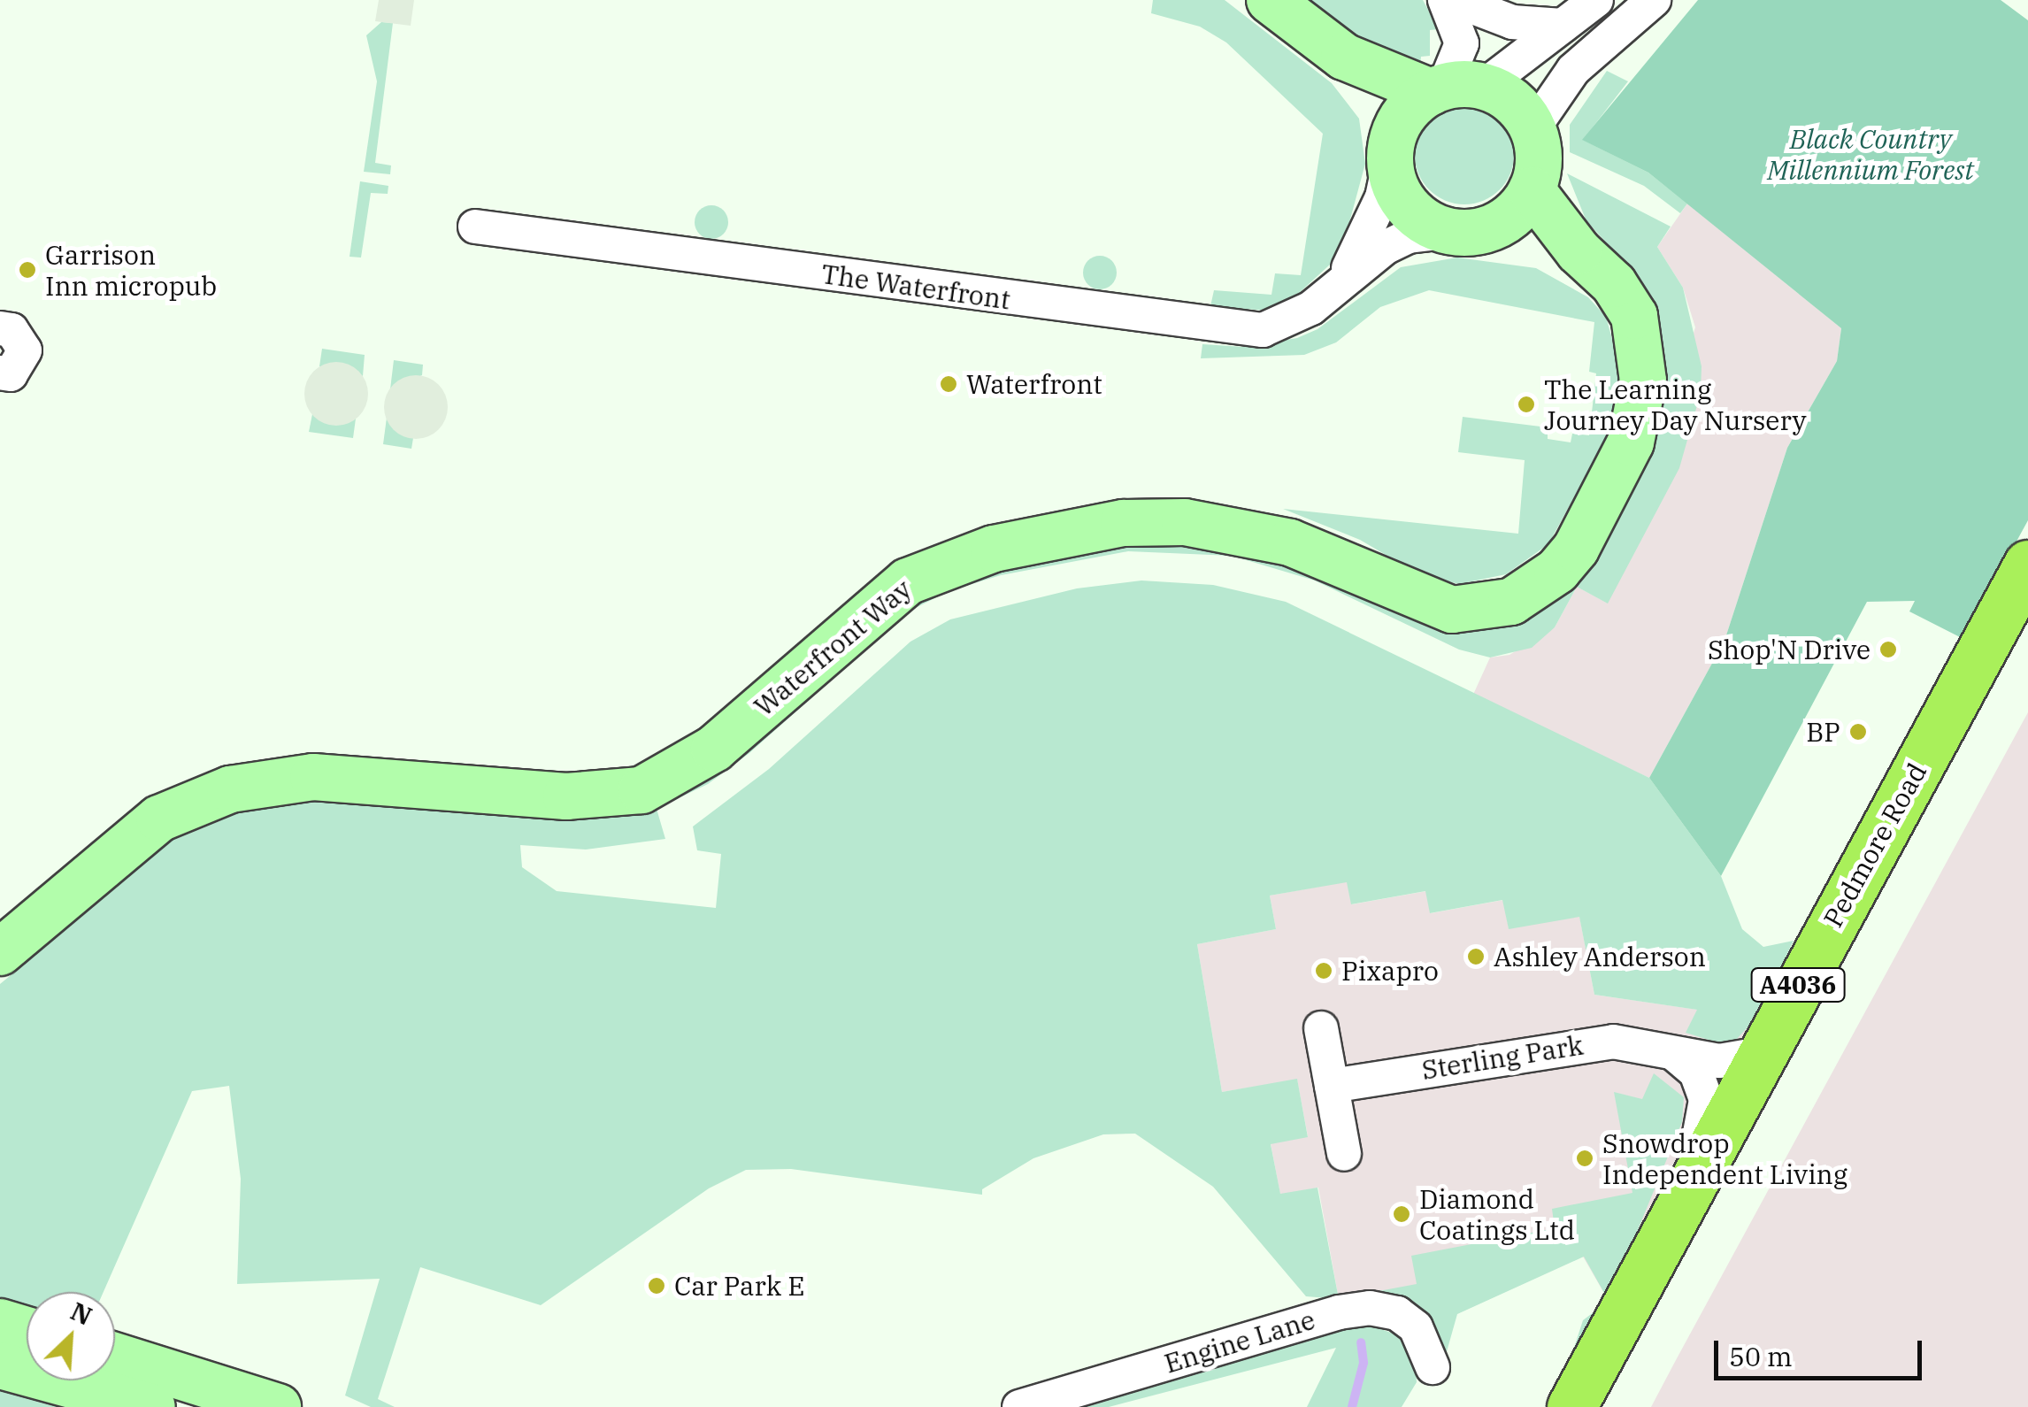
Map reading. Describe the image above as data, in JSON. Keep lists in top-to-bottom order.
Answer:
{
  "streets": {
    "highway": ["Pedmore Road", "A4036"],
    "street": [
      "The Waterfront",
      "Waterfront Way",
      "Sterling Park",
      "Engine Lane"
    ]
  },
  "crossings": [
    ["The Waterfront", "Waterfront Way"],
    ["Pedmore Road", "Sterling Park"]
  ],
  "parks": ["Black Country Millennium Forest"],
  "places": [
    "Garrison Inn micropub",
    "Waterfront",
    "The Learning Journey Day Nursery",
    "Shop'N Drive",
    "BP",
    "Ashley Anderson",
    "Pixapro",
    "Snowdrop Independent Living",
    "Diamond Coatings Ltd",
    "Car Park E"
  ],
  "scale_bar": "50 m",
  "north": "top right"
}
